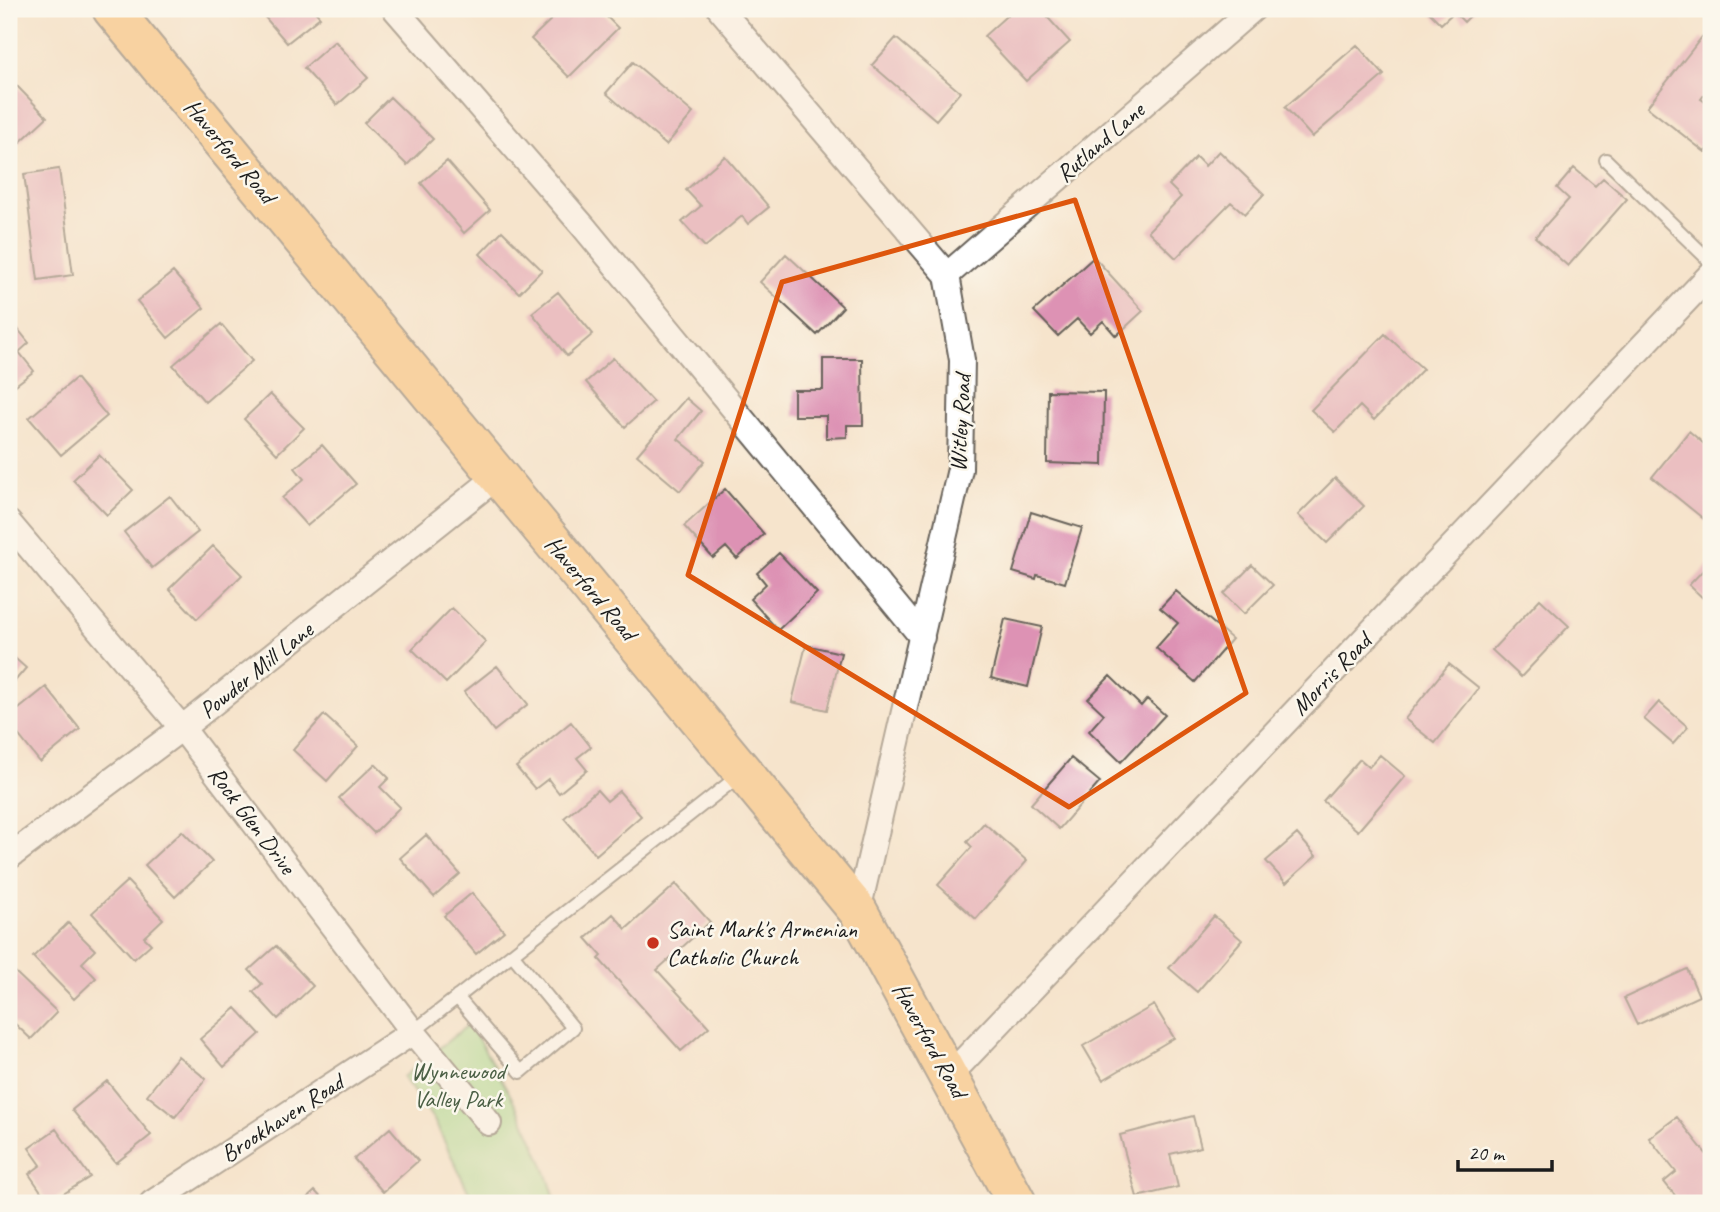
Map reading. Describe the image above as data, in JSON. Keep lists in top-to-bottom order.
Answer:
{
  "streets": {
    "main road": ["Haverford Road"],
    "street": [
      "Rutland Lane",
      "Witley Road",
      "Powder Mill Lane",
      "Morris Road",
      "Rock Glen Drive",
      "Brookhaven Road"
    ]
  },
  "crossings": [
    ["Rutland Lane", "Witley Road"],
    ["Haverford Road", "Witley Road"],
    ["Haverford Road", "Powder Mill Lane"],
    ["Haverford Road", "Morris Road"],
    ["Powder Mill Lane", "Rock Glen Drive"],
    ["Rock Glen Drive", "Brookhaven Road"]
  ],
  "parks": ["Wynnewood Valley Park"],
  "places": ["Saint Mark's Armenian Catholic Church"],
  "scale_bar": "20 m"
}
